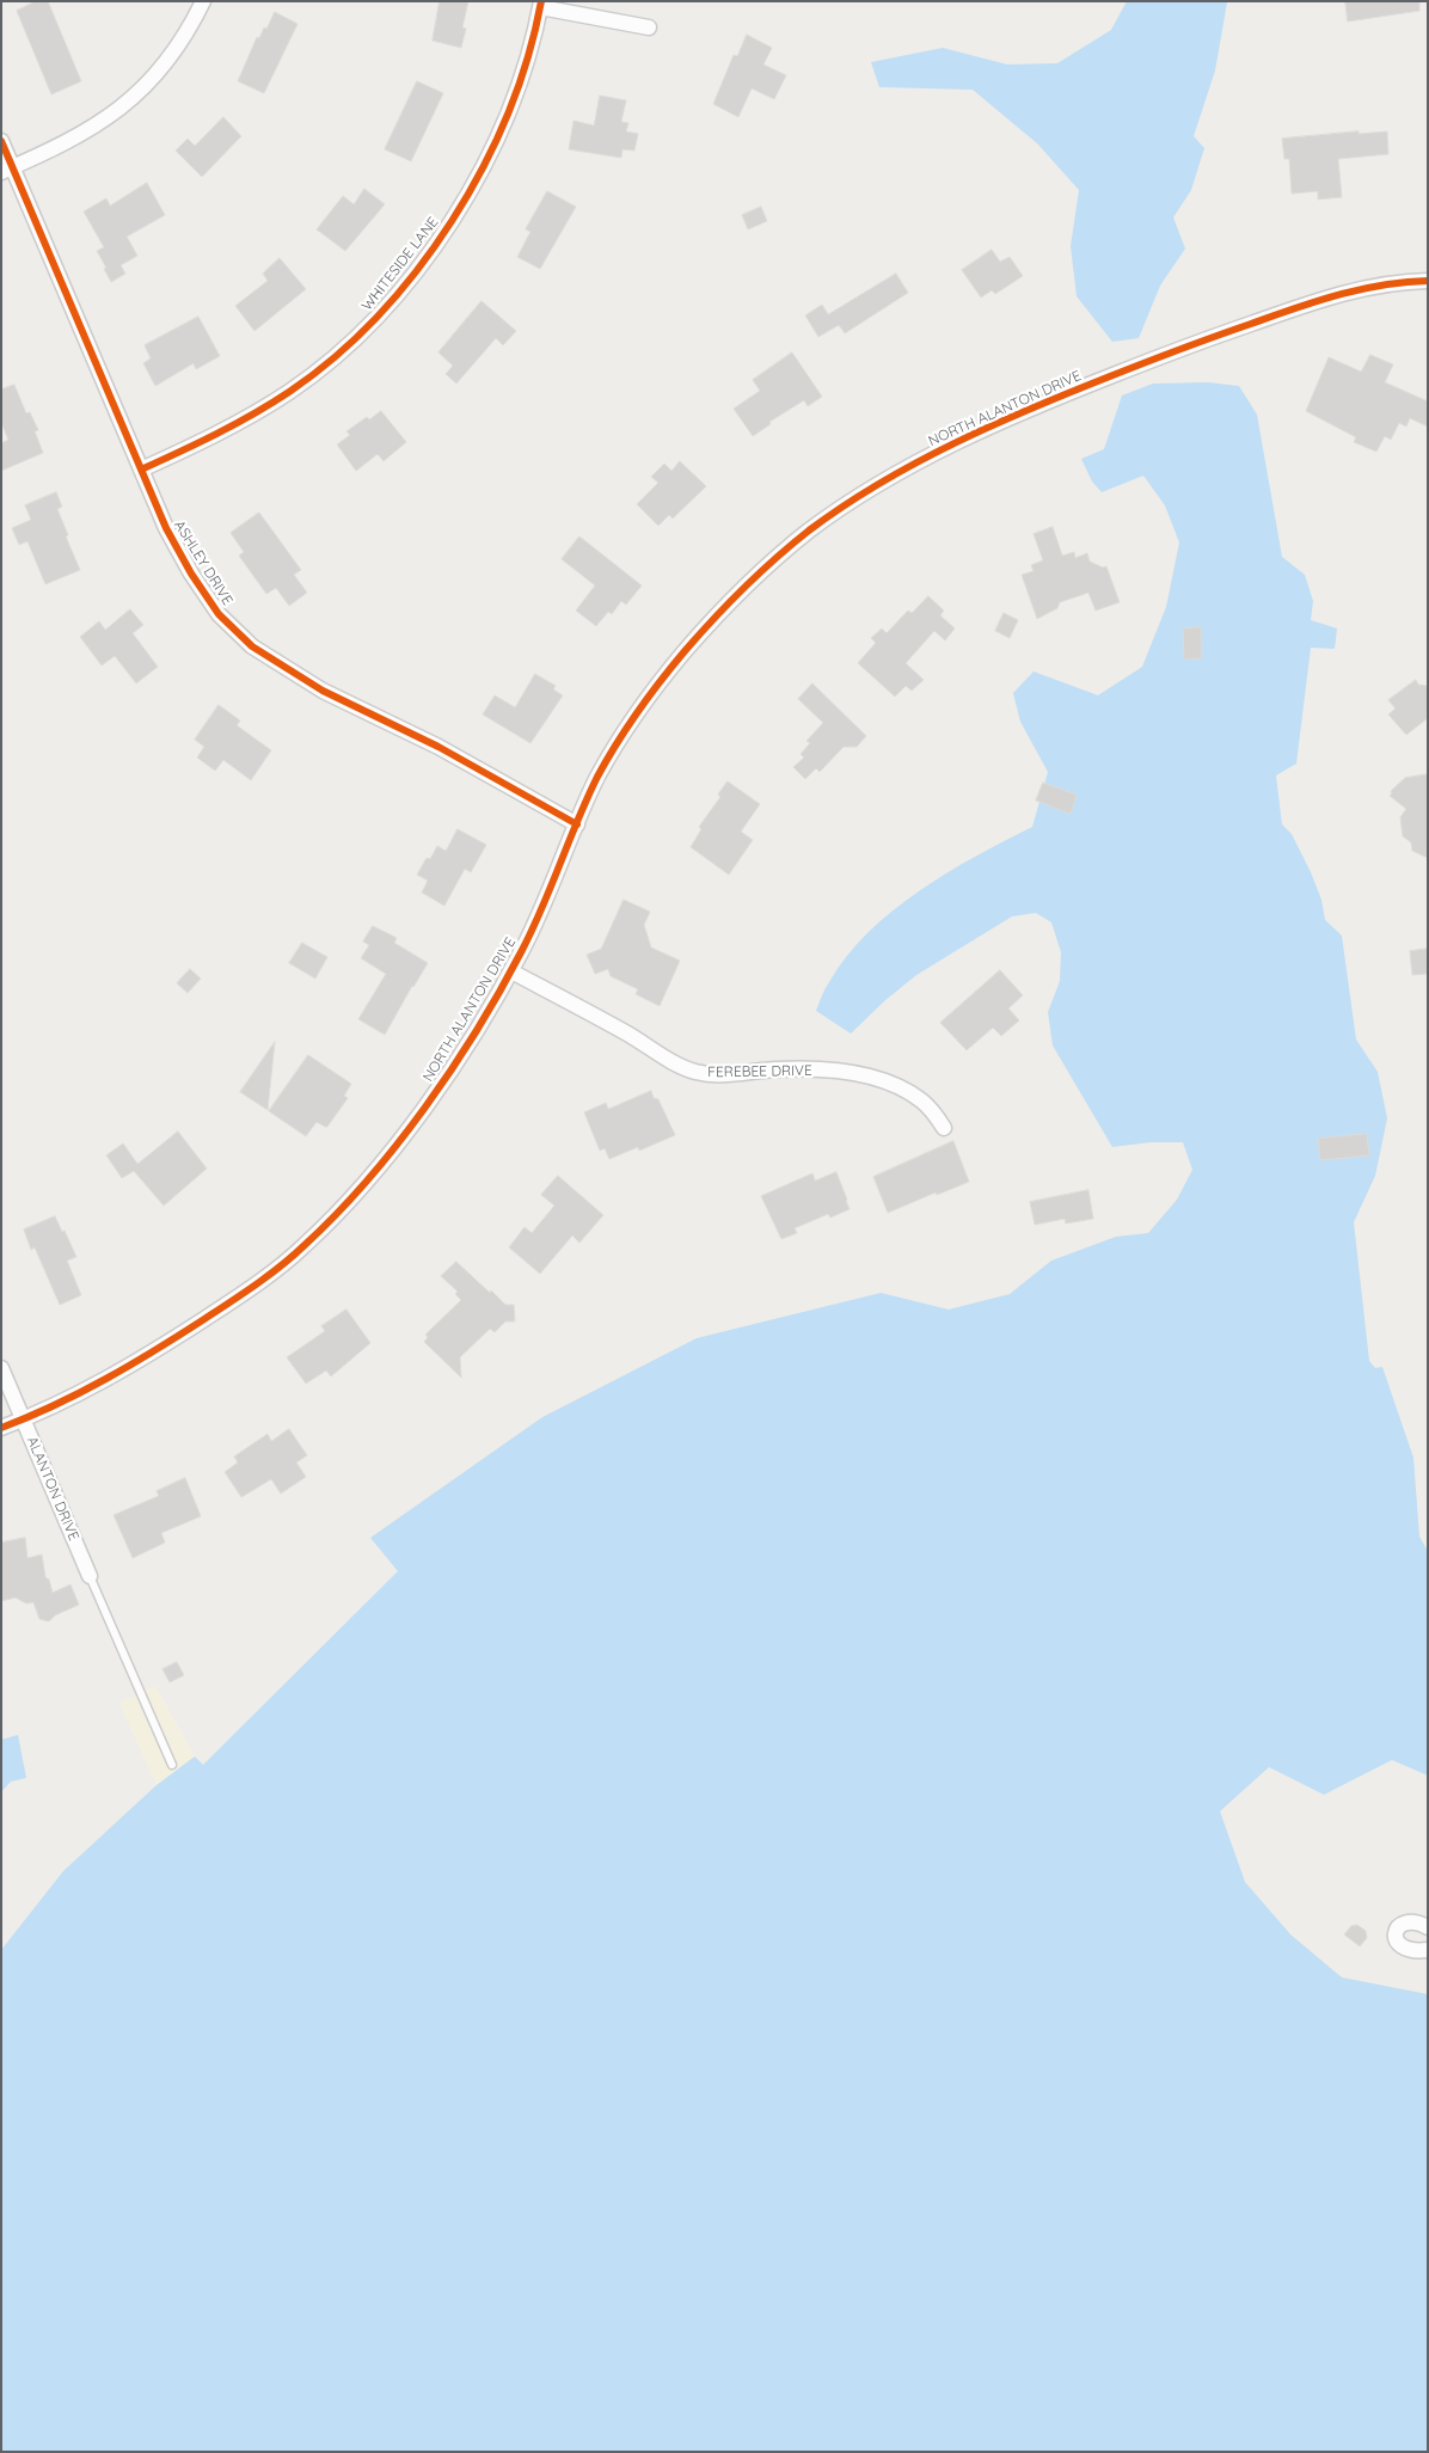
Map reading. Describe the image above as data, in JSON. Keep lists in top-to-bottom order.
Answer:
{
  "streets": {
    "street": [
      "WHITESIDE LANE",
      "NORTH ALANTON DRIVE",
      "ASHLEY DRIVE",
      "FEREBEE DRIVE",
      "ALANTON DRIVE"
    ]
  },
  "crossings": [
    ["WHITESIDE LANE", "ASHLEY DRIVE"],
    ["NORTH ALANTON DRIVE", "ASHLEY DRIVE"],
    ["NORTH ALANTON DRIVE", "FEREBEE DRIVE"],
    ["NORTH ALANTON DRIVE", "ALANTON DRIVE"]
  ]
}
